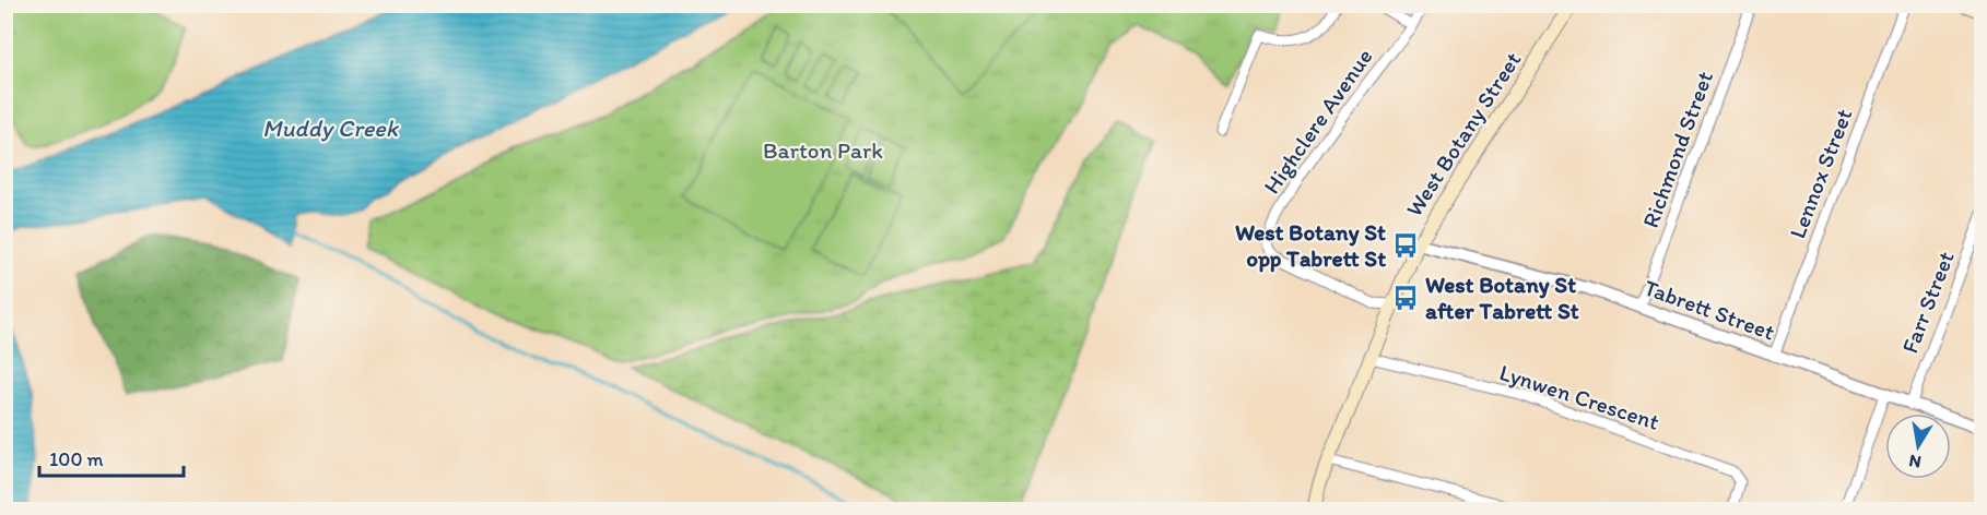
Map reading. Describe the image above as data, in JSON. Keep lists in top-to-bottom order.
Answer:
{
  "streets": {
    "main road": ["West Botany Street"],
    "street": [
      "Highclere Avenue",
      "Richmond Street",
      "Lennox Street",
      "Farr Street",
      "Tabrett Street",
      "Lynwen Crescent"
    ]
  },
  "crossings": [
    ["Highclere Avenue", "West Botany Street"],
    ["West Botany Street", "Tabrett Street"],
    ["West Botany Street", "Lynwen Crescent"],
    ["Richmond Street", "Tabrett Street"],
    ["Lennox Street", "Tabrett Street"],
    ["Farr Street", "Tabrett Street"]
  ],
  "water": ["Muddy Creek"],
  "parks": ["Barton Park"],
  "places": {
    "bus stop": ["West Botany St opp Tabrett St", "West Botany St after Tabrett St"]
  },
  "scale_bar": "100 m",
  "north": "bottom"
}
